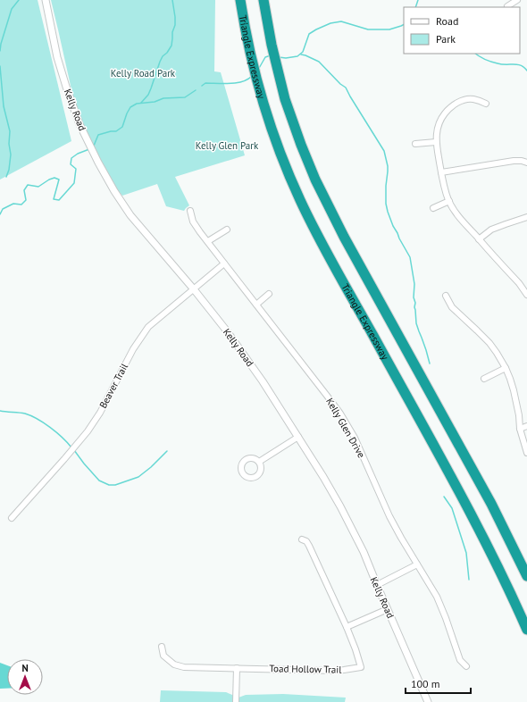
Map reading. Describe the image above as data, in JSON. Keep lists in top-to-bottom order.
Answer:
{
  "streets": {
    "highway": ["Triangle Expressway"],
    "street": [
      "Kelly Road",
      "Beaver Trail",
      "Kelly Glen Drive",
      "Toad Hollow Trail"
    ]
  },
  "crossings": [
    ["Kelly Road", "Beaver Trail"],
    ["Beaver Trail", "Kelly Glen Drive"]
  ],
  "parks": ["Kelly Road Park", "Kelly Glen Park"],
  "legend": ["Road", "Park"],
  "scale_bar": "100 m",
  "north": "top"
}
